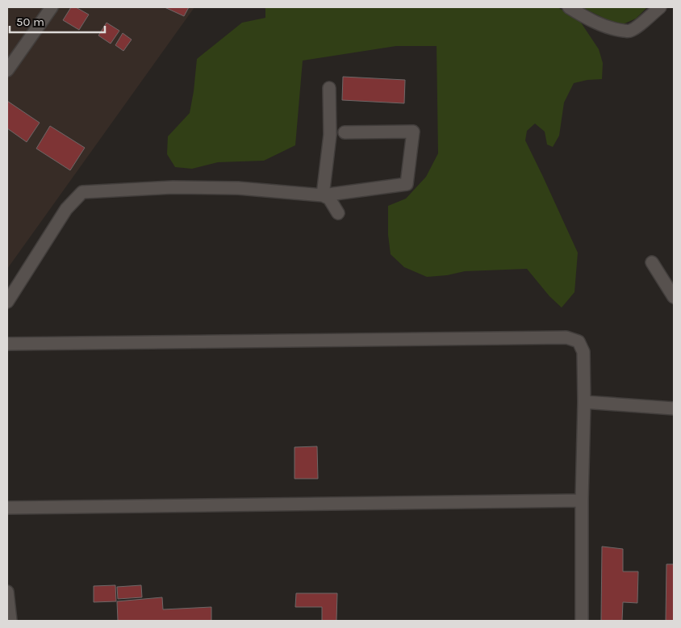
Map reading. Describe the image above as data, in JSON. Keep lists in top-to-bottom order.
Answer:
{
  "scale_bar": "50 m"
}
